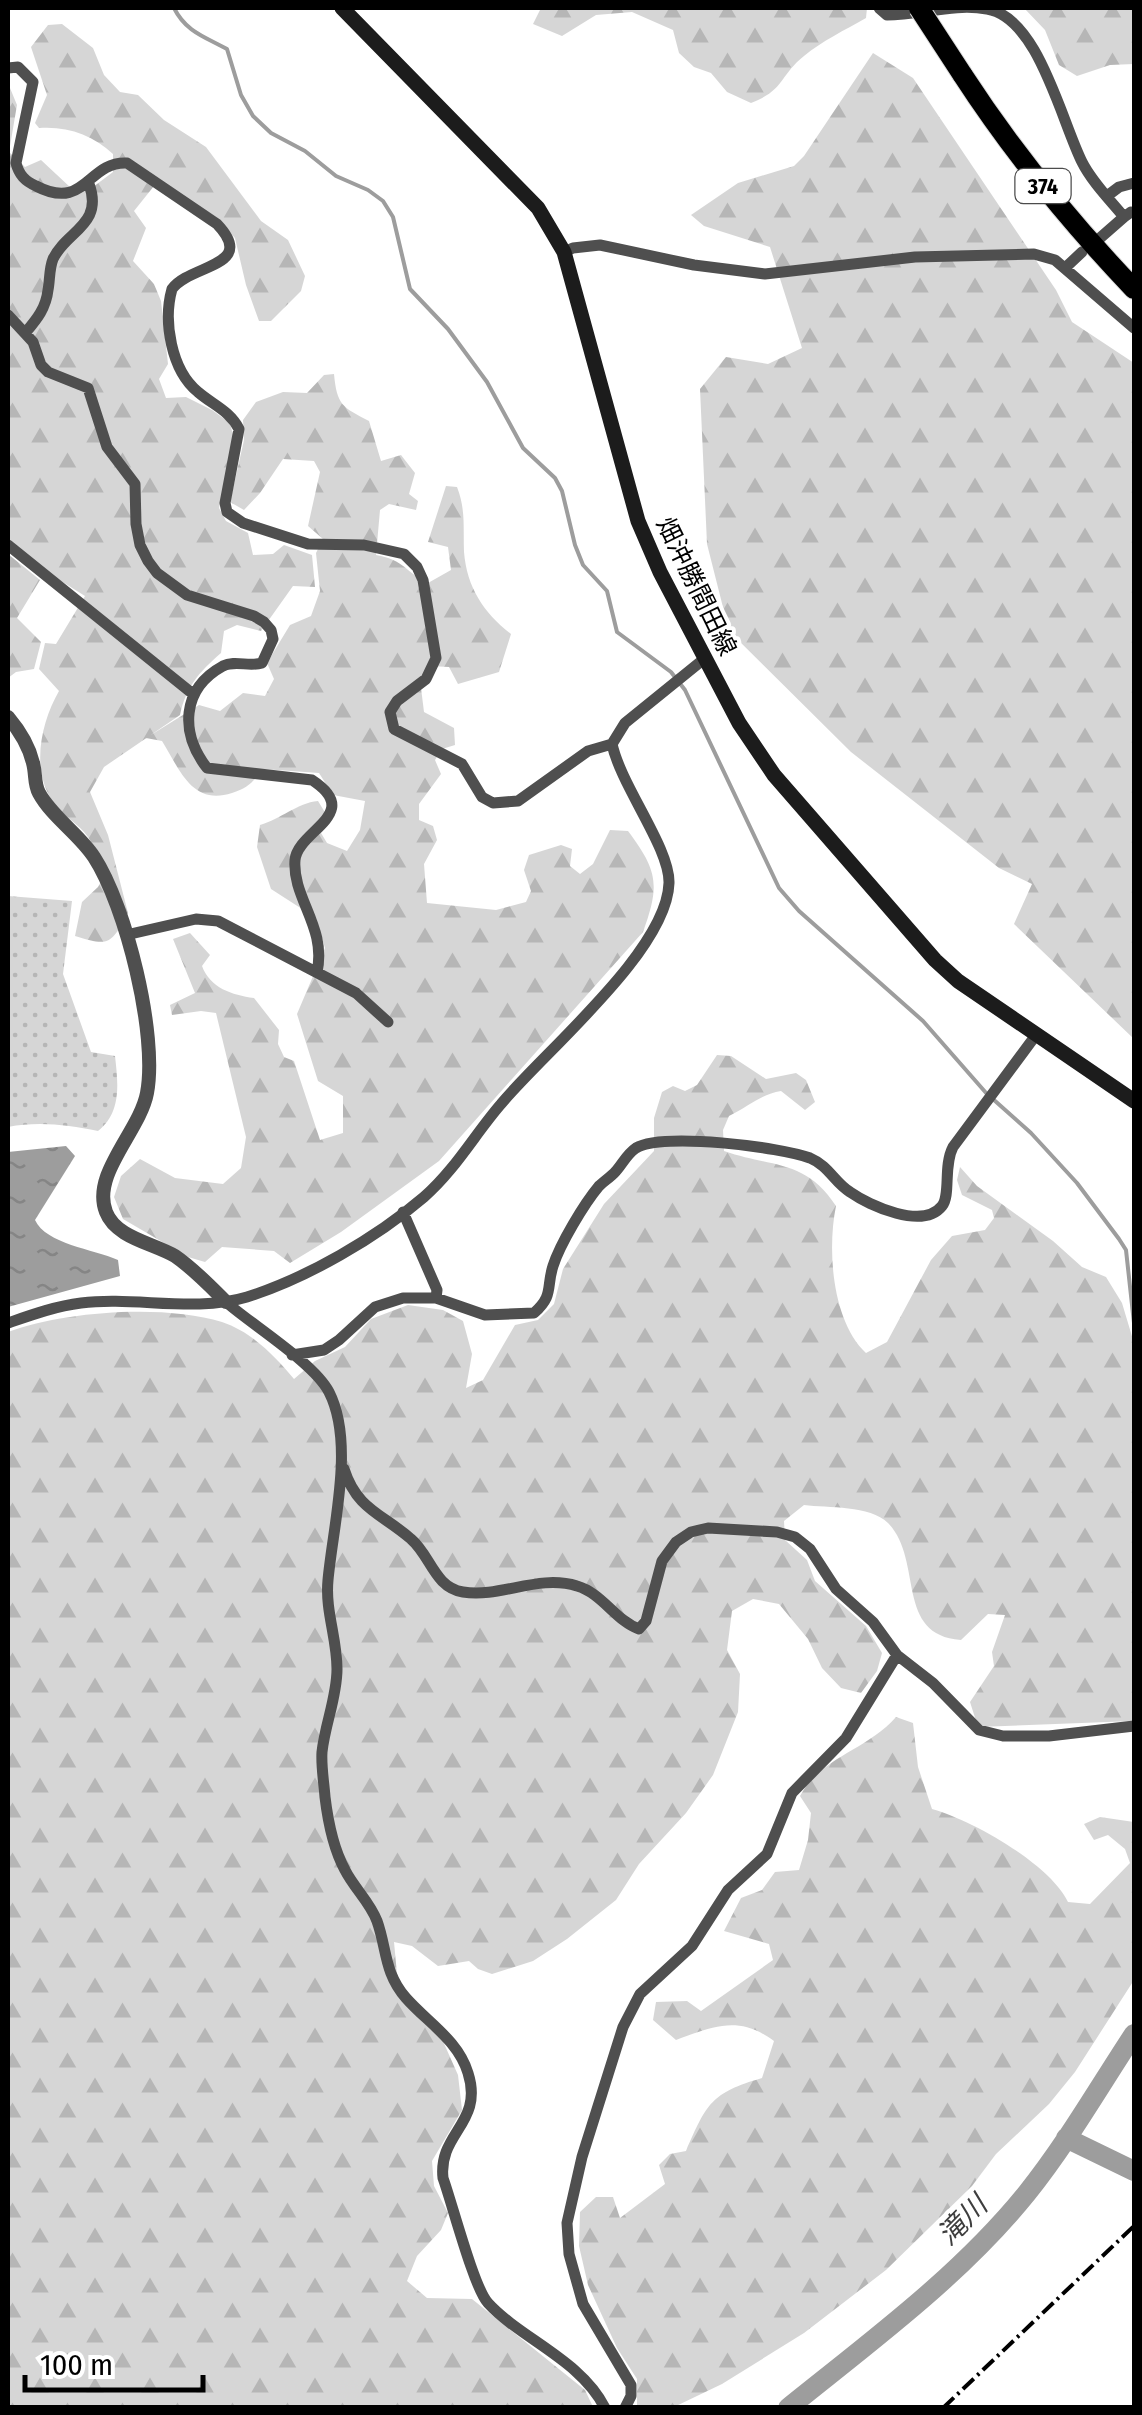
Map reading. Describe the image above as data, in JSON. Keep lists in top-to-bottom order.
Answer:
{
  "streets": {
    "highway": ["374"],
    "main road": ["畑沖勝間田線"]
  },
  "water": ["滝川"],
  "scale_bar": "100 m"
}
